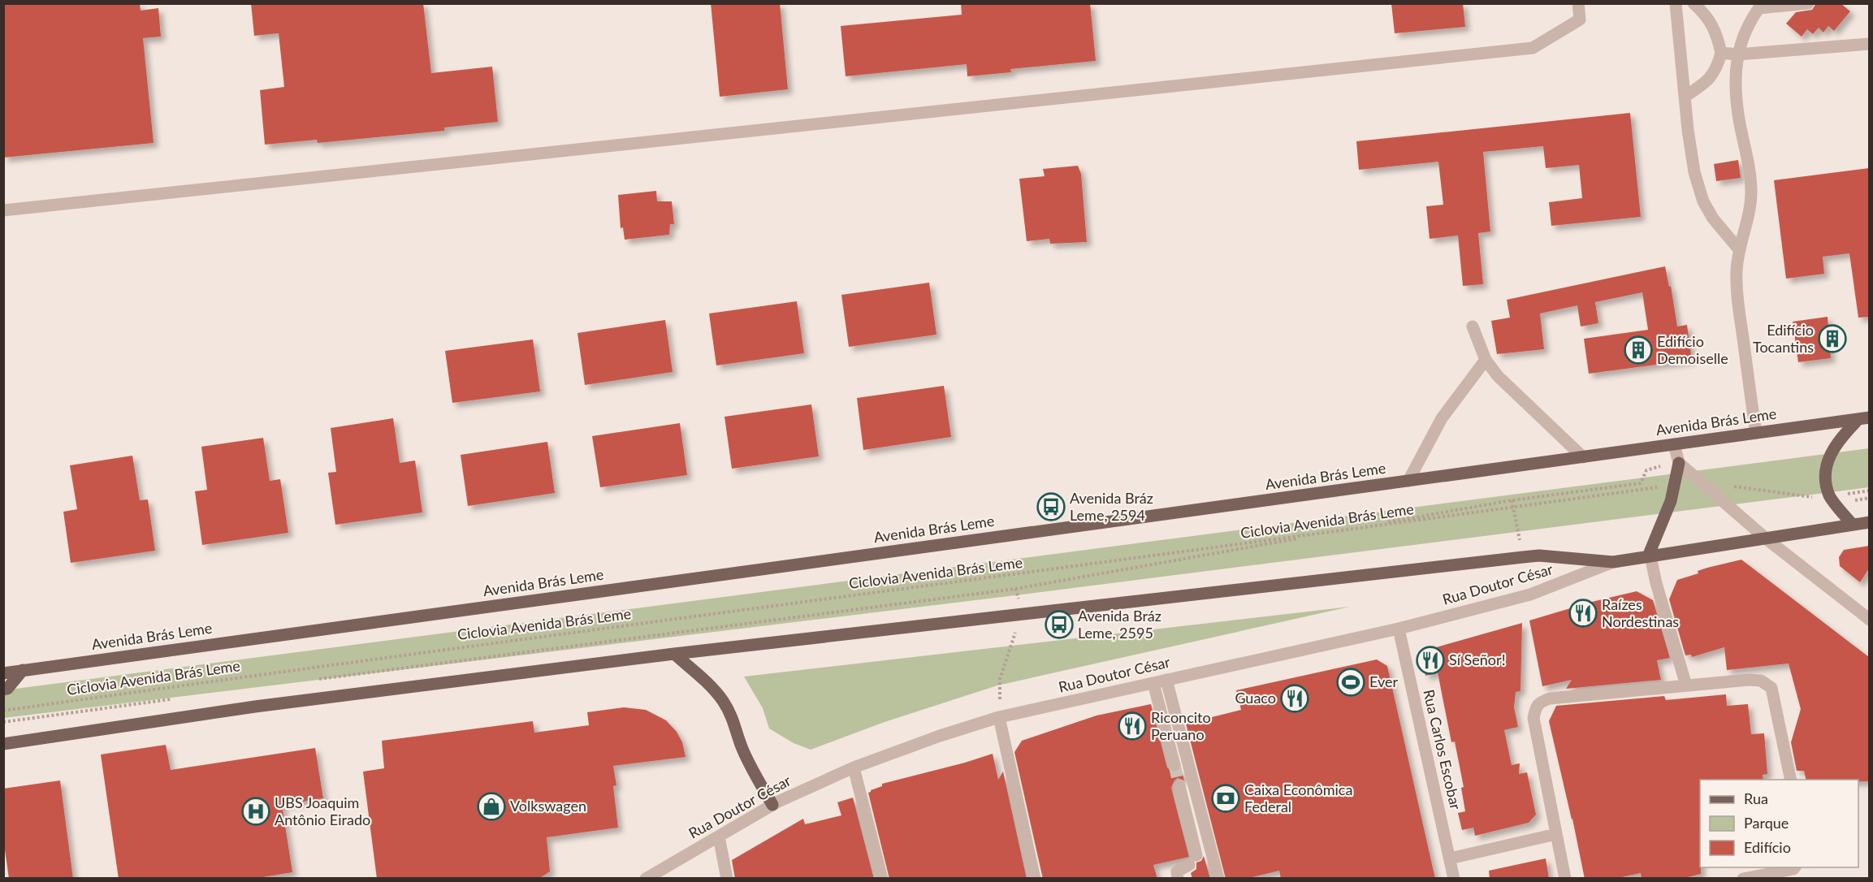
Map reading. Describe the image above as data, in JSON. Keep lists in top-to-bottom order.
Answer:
{
  "streets": {
    "main road": ["Avenida Brás Leme"],
    "street": ["Rua Doutor César", "Rua Carlos Escobar"],
    "path": ["Ciclovia Avenida Brás Leme"]
  },
  "crossings": [
    ["Rua Doutor César", "Rua Carlos Escobar"]
  ],
  "places": {
    "building": ["Edifício Tocantins", "Edifício Demoiselle"],
    "bus stop": ["Avenida Bráz Leme, 2594", "Avenida Bráz Leme, 2595"],
    "restaurant": [
      "Raízes Nordestinas",
      "Sí Señor!",
      "Guaco",
      "Riconcito Peruano"
    ],
    "sports": ["Ever"],
    "bank": ["Caixa Econômica Federal"],
    "shop": ["Volkswagen"],
    "hospital": ["UBS Joaquim Antônio Eirado"]
  },
  "legend": ["Rua", "Parque", "Edifício"]
}
